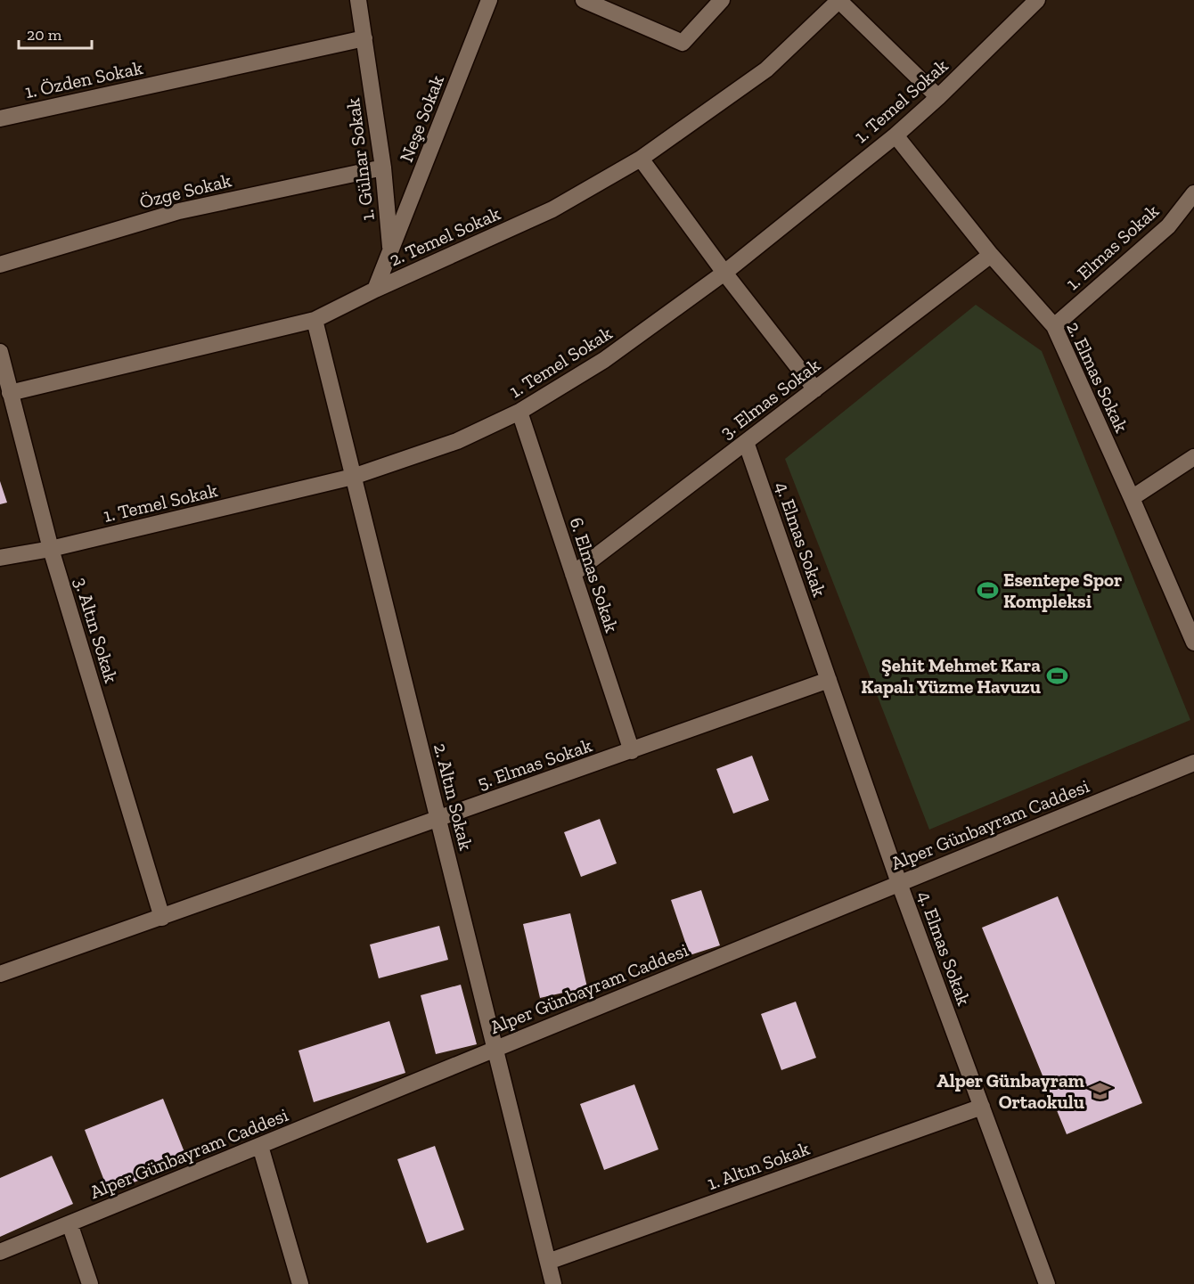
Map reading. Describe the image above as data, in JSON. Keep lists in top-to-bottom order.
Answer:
{
  "streets": {
    "street": [
      "1. Özden Sokak",
      "1. Temel Sokak",
      "Neşe Sokak",
      "1. Gülnar Sokak",
      "Özge Sokak",
      "2. Temel Sokak",
      "1. Elmas Sokak",
      "2. Elmas Sokak",
      "3. Elmas Sokak",
      "4. Elmas Sokak",
      "6. Elmas Sokak",
      "3. Altın Sokak",
      "5. Elmas Sokak",
      "2. Altın Sokak",
      "Alper Günbayram Caddesi",
      "1. Altın Sokak"
    ]
  },
  "crossings": [
    ["1. Özden Sokak", "1. Gülnar Sokak"],
    ["1. Temel Sokak", "2. Elmas Sokak"],
    ["1. Temel Sokak", "6. Elmas Sokak"],
    ["1. Temel Sokak", "3. Altın Sokak"],
    ["1. Temel Sokak", "2. Altın Sokak"],
    ["Neşe Sokak", "1. Gülnar Sokak"],
    ["Neşe Sokak", "2. Temel Sokak"],
    ["1. Gülnar Sokak", "Özge Sokak"],
    ["2. Temel Sokak", "3. Altın Sokak"],
    ["2. Temel Sokak", "2. Altın Sokak"],
    ["1. Elmas Sokak", "2. Elmas Sokak"],
    ["2. Elmas Sokak", "3. Elmas Sokak"],
    ["3. Elmas Sokak", "4. Elmas Sokak"],
    ["3. Elmas Sokak", "6. Elmas Sokak"],
    ["4. Elmas Sokak", "5. Elmas Sokak"],
    ["4. Elmas Sokak", "Alper Günbayram Caddesi"],
    ["4. Elmas Sokak", "1. Altın Sokak"],
    ["6. Elmas Sokak", "5. Elmas Sokak"],
    ["3. Altın Sokak", "5. Elmas Sokak"],
    ["5. Elmas Sokak", "2. Altın Sokak"],
    ["2. Altın Sokak", "Alper Günbayram Caddesi"],
    ["2. Altın Sokak", "1. Altın Sokak"]
  ],
  "places": {
    "sports": ["Esentepe Spor Kompleksi", "Şehit Mehmet Kara Kapalı Yüzme Havuzu"],
    "school or university": ["Alper Günbayram Ortaokulu"]
  },
  "scale_bar": "20 m"
}
